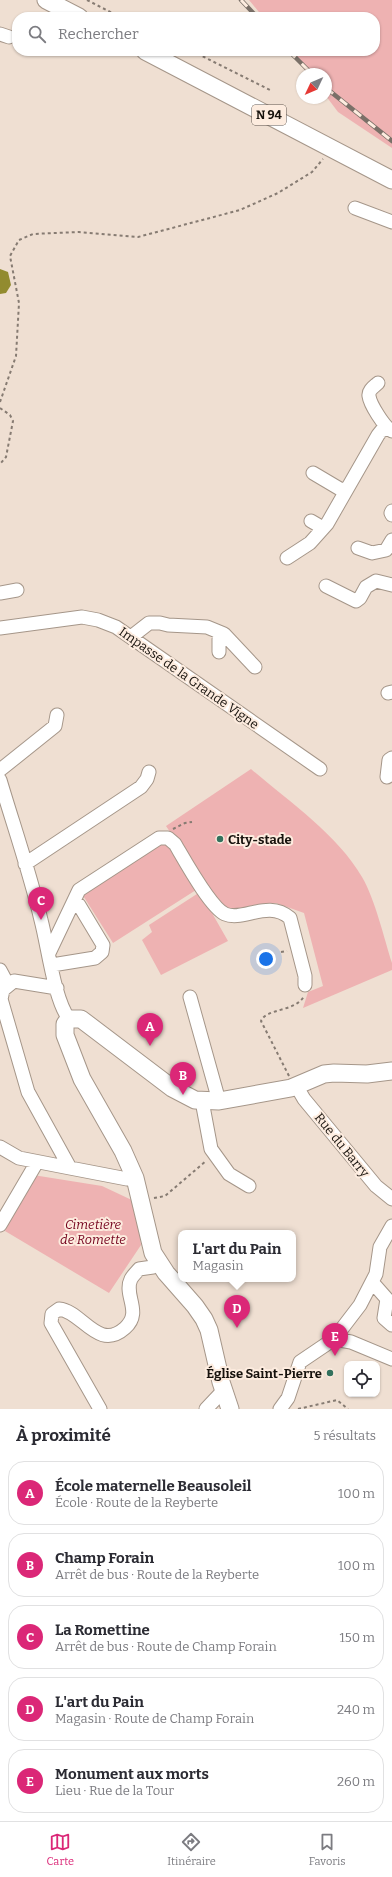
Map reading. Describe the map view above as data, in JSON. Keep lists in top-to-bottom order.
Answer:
{
  "streets": {
    "main road": ["N 94"],
    "street": ["Impasse de la Grande Vigne", "Rue du Barry"]
  },
  "parks": ["Cimetière de Romette"],
  "places": ["City-stade", "Église Saint-Pierre"],
  "north": "bottom left",
  "page": {
    "search": "Rechercher",
    "pins": [
      "C",
      "A",
      "B",
      "D",
      "E"
    ],
    "popup": ["L'art du Pain", "Magasin"],
    "heading": ["À proximité", "5 résultats"],
    "list": [
      {
        "mark": "A",
        "name": "École maternelle Beausoleil",
        "note": "École · Route de la Reyberte",
        "value": "100 m"
      },
      {
        "mark": "B",
        "name": "Champ Forain",
        "note": "Arrêt de bus · Route de la Reyberte",
        "value": "100 m"
      },
      {
        "mark": "C",
        "name": "La Romettine",
        "note": "Arrêt de bus · Route de Champ Forain",
        "value": "150 m"
      },
      {
        "mark": "D",
        "name": "L'art du Pain",
        "note": "Magasin · Route de Champ Forain",
        "value": "240 m"
      },
      {
        "mark": "E",
        "name": "Monument aux morts",
        "note": "Lieu · Rue de la Tour",
        "value": "260 m"
      }
    ],
    "nav": ["Carte", "Itinéraire", "Favoris"]
  }
}
